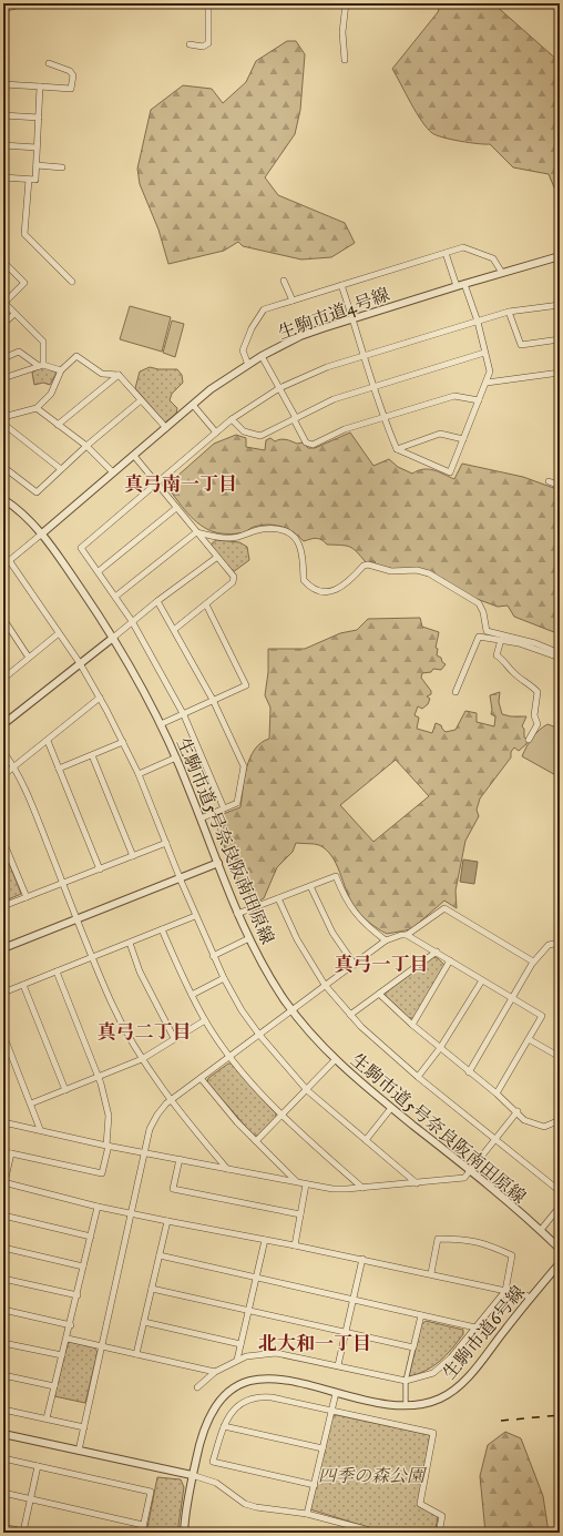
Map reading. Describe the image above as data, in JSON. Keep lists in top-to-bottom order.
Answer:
{
  "streets": {
    "street": ["生駒市道4号線", "生駒市道5号奈良阪南田原線", "生駒市道6号線"]
  },
  "crossings": [
    ["生駒市道4号線", "生駒市道5号奈良阪南田原線"]
  ],
  "districts": [
    "真弓南一丁目",
    "真弓一丁目",
    "真弓二丁目",
    "北大和一丁目"
  ],
  "parks": ["四季の森公園"]
}
